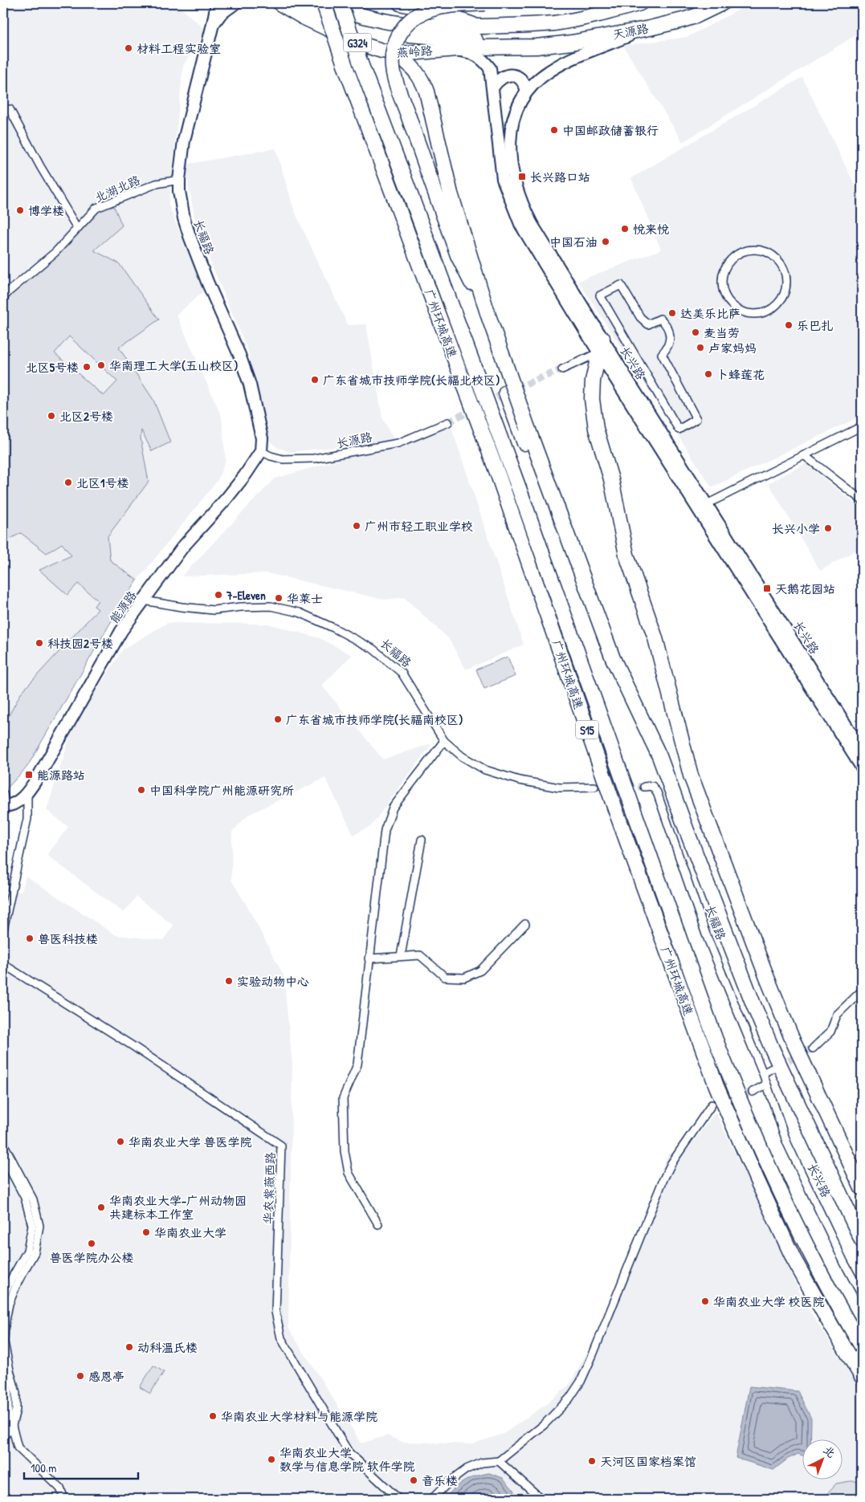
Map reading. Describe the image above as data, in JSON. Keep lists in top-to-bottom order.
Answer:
{
  "streets": {
    "highway": [
      "天源路",
      "G324",
      "燕岭路",
      "广州环城高速",
      "S15"
    ],
    "street": [
      "北湖北路",
      "长福路",
      "长兴路",
      "长源路",
      "能源路",
      "华农紫薇西路"
    ]
  },
  "crossings": [
    ["天源路", "G324"],
    ["天源路", "燕岭路"],
    ["天源路", "长兴路"],
    ["G324", "燕岭路"],
    ["燕岭路", "广州环城高速"],
    ["燕岭路", "长兴路"],
    ["北湖北路", "长福路"],
    ["长福路", "长兴路"],
    ["长福路", "长源路"],
    ["长福路", "能源路"],
    ["长源路", "能源路"]
  ],
  "places": {
    "other": [
      "材料工程实验室",
      "中国邮政储蓄银行",
      "博学楼",
      "悦来悦",
      "中国石油",
      "达美乐比萨",
      "乐巴扎",
      "麦当劳",
      "卢家妈妈",
      "华南理工大学(五山校区)",
      "北区5号楼",
      "卜蜂莲花",
      "广东省城市技师学院(长福北校区)",
      "北区2号楼",
      "北区1号楼",
      "广州市轻工职业学校",
      "长兴小学",
      "7-Eleven",
      "华莱士",
      "科技园2号楼",
      "广东省城市技师学院(长福南校区)",
      "中国科学院广州能源研究所",
      "兽医科技楼",
      "实验动物中心",
      "华南农业大学 兽医学院",
      "华南农业大学-广州动物园 共建标本工作室",
      "华南农业大学",
      "兽医学院办公楼",
      "华南农业大学 校医院",
      "动科温氏楼",
      "感恩亭",
      "华南农业大学材料与能源学院",
      "华南农业大学 数学与信息学院 软件学院",
      "天河区国家档案馆",
      "音乐楼"
    ],
    "transit": ["长兴路口站", "天鹅花园站", "能源路站"]
  },
  "scale_bar": "100 m",
  "north": "top right"
}
